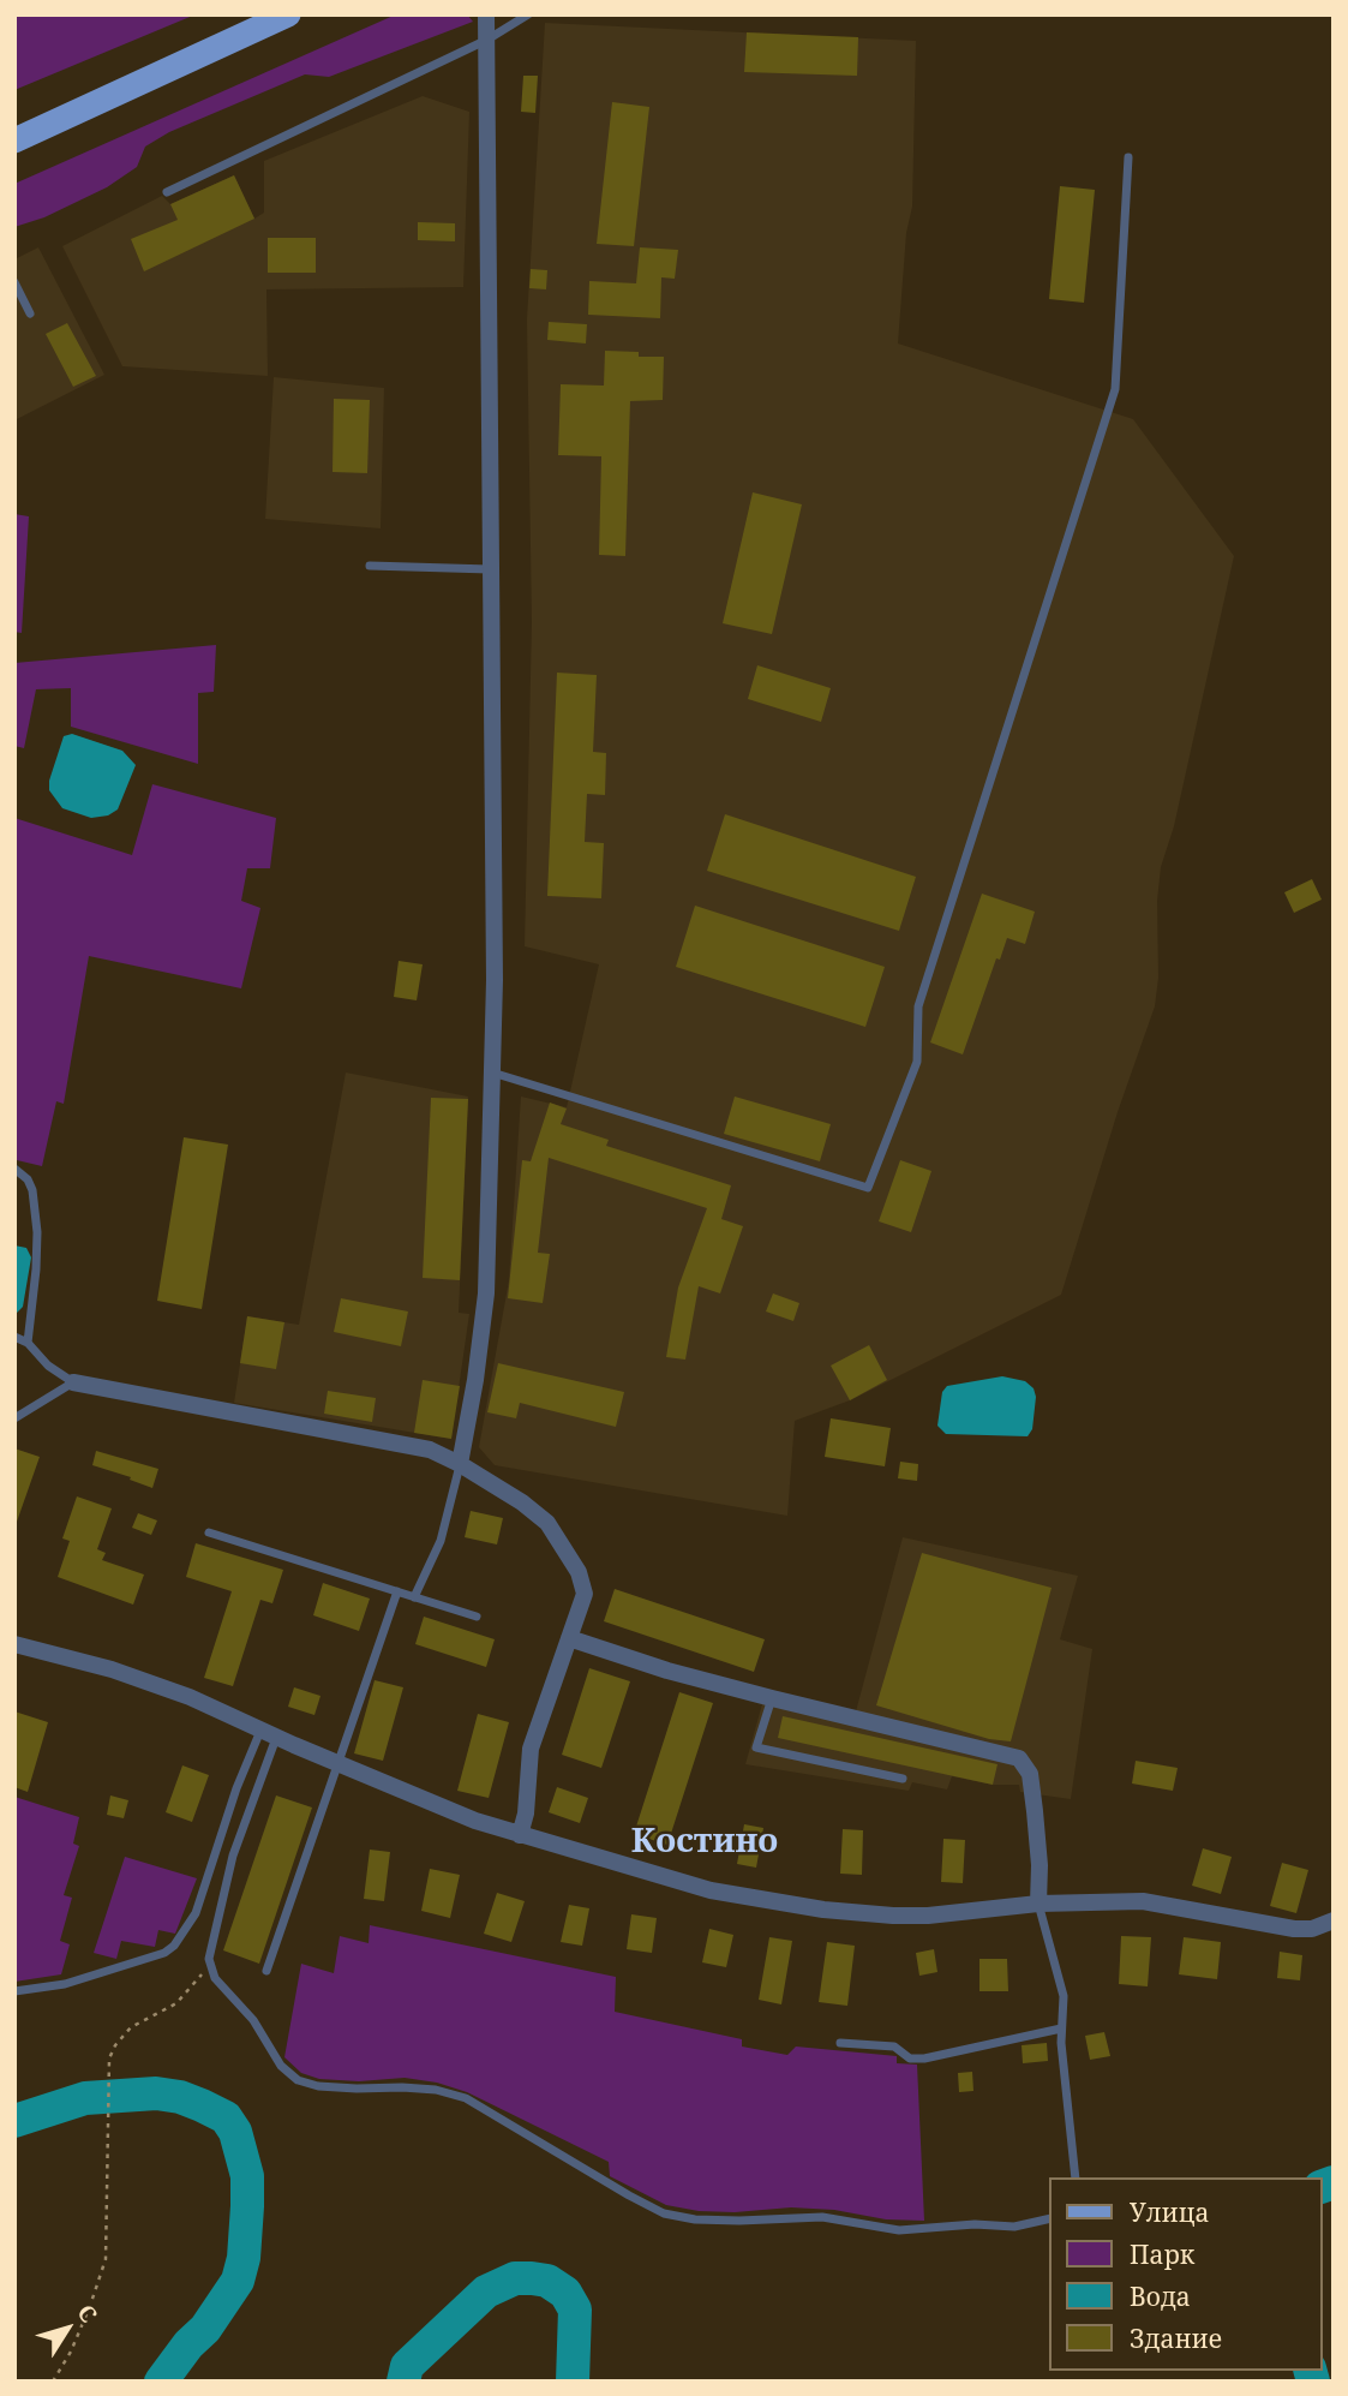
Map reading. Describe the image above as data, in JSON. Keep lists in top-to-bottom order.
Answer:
{
  "districts": ["Костино"],
  "legend": [
    "Улица",
    "Парк",
    "Вода",
    "Здание"
  ],
  "north": "top right"
}
